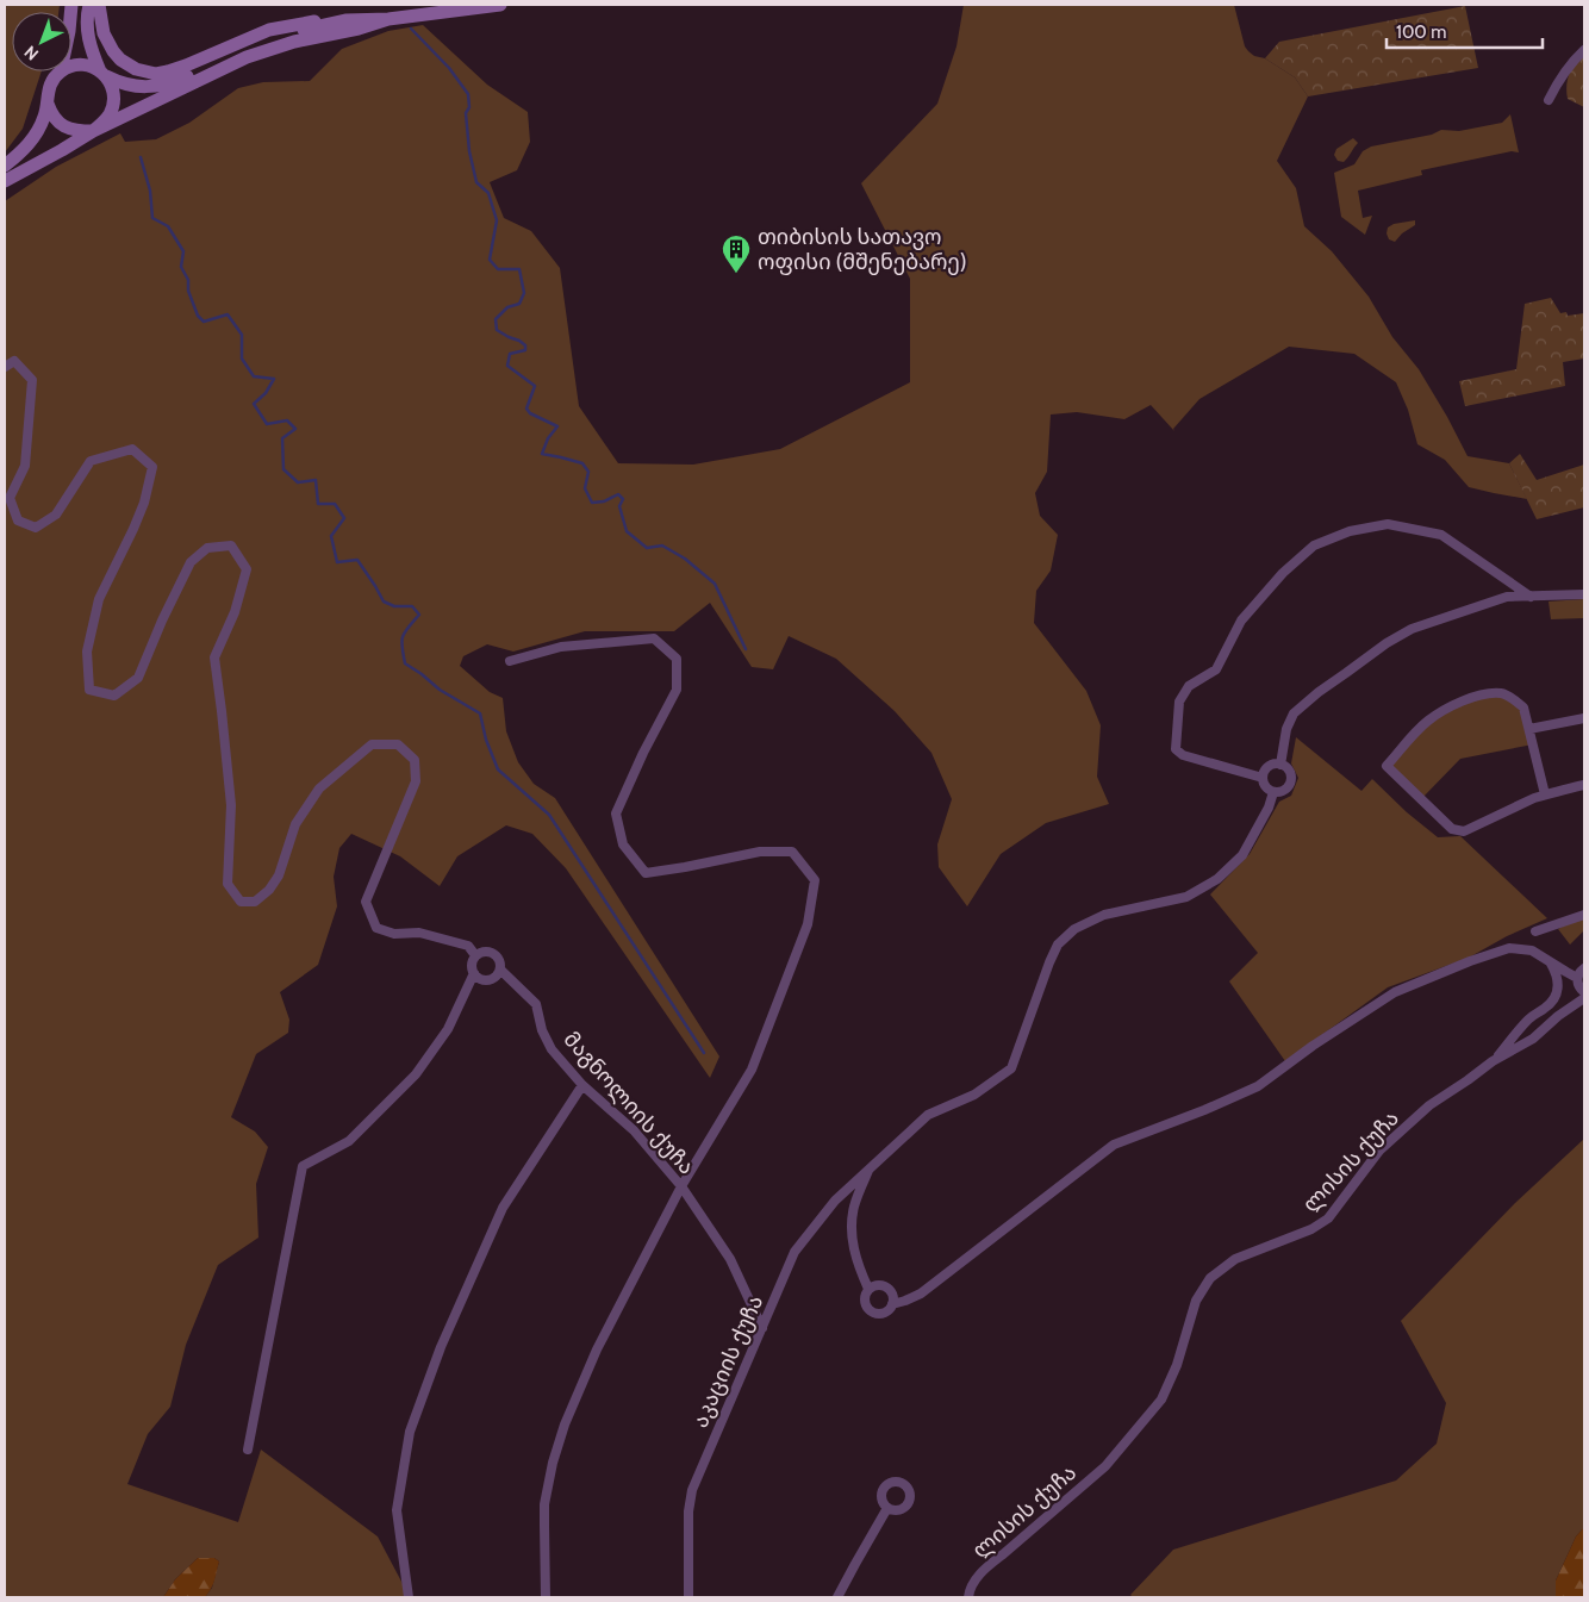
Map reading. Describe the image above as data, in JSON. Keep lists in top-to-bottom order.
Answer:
{
  "streets": {
    "street": ["მაგნოლიის ქუჩა", "ლისის ქუჩა", "აკაციის ქუჩა"]
  },
  "crossings": [
    ["მაგნოლიის ქუჩა", "აკაციის ქუჩა"]
  ],
  "places": {
    "building": ["თიბისის სათავო ოფისი (მშენებარე)"]
  },
  "scale_bar": "100 m",
  "north": "bottom left"
}
